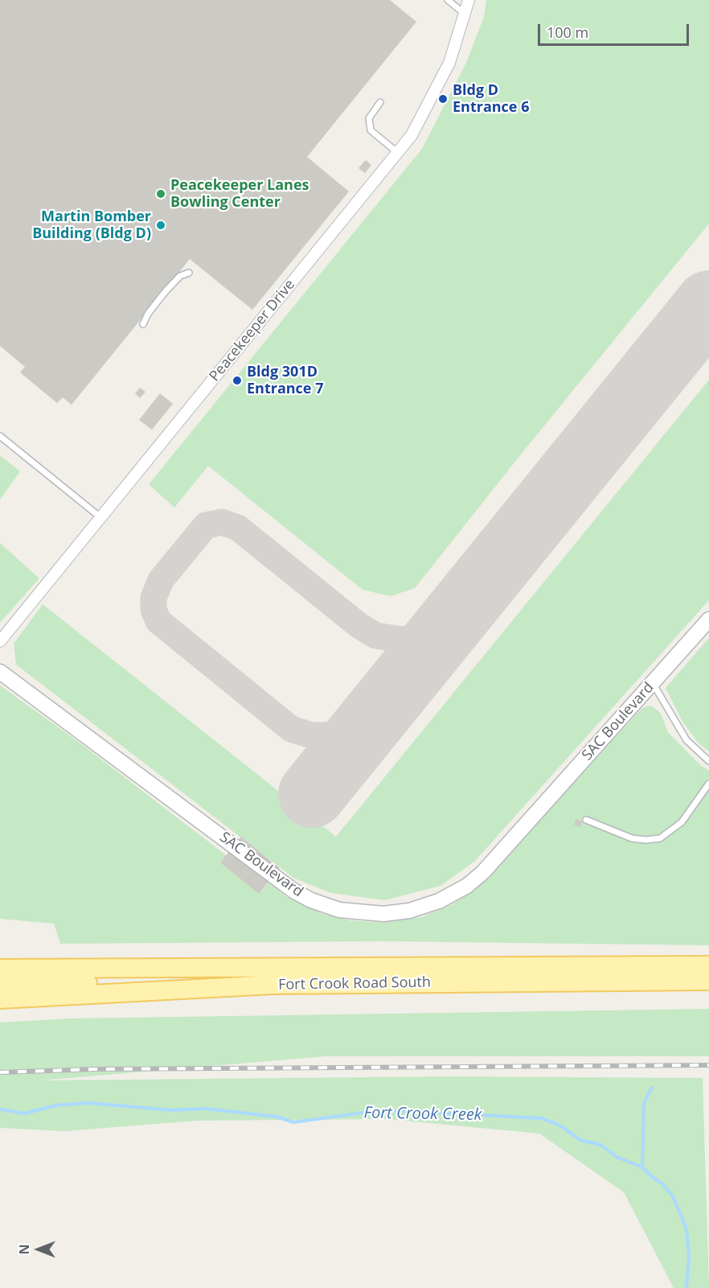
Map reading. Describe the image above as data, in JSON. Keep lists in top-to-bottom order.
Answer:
{
  "streets": {
    "main road": ["Fort Crook Road South"],
    "street": ["Peacekeeper Drive", "SAC Boulevard"]
  },
  "water": ["Fort Crook Creek"],
  "places": [
    "Bldg D Entrance 6",
    "Peacekeeper Lanes Bowling Center",
    "Martin Bomber Building (Bldg D)",
    "Bldg 301D Entrance 7"
  ],
  "scale_bar": "100 m",
  "north": "left"
}
